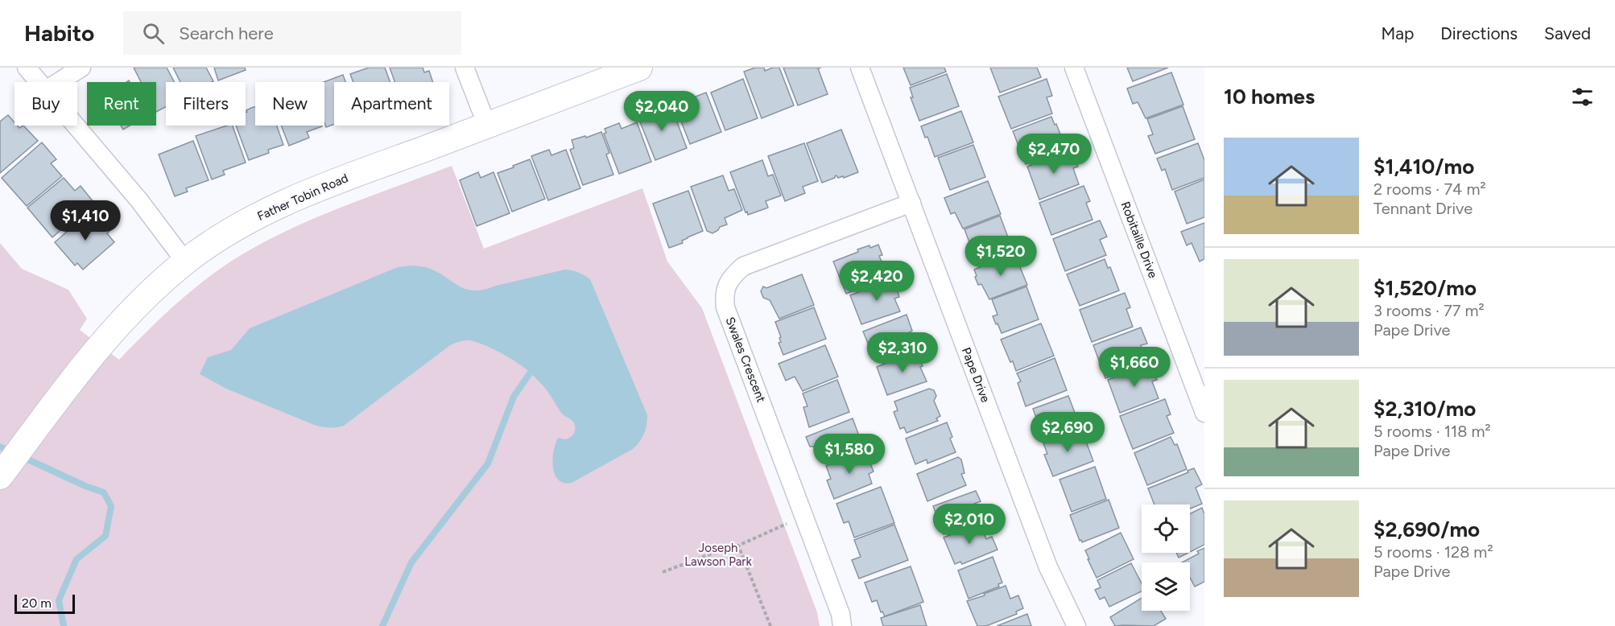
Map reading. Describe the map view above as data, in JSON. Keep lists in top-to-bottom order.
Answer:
{
  "streets": {
    "street": [
      "Father Tobin Road",
      "Robitaille Drive",
      "Swales Crescent",
      "Pape Drive"
    ]
  },
  "crossings": [
    ["Swales Crescent", "Pape Drive"]
  ],
  "parks": ["Joseph Lawson Park"],
  "scale_bar": "20 m",
  "page": {
    "header": "Habito",
    "search": "Search here",
    "nav": ["Map", "Directions", "Saved"],
    "heading": "10 homes",
    "chip": [
      "Buy",
      "Rent",
      "Filters",
      "New",
      "Apartment"
    ],
    "price": [
      "$2,040",
      "$2,470",
      "$1,410",
      "$1,520",
      "$2,420",
      "$2,310",
      "$1,660",
      "$2,690",
      "$1,580",
      "$2,010"
    ],
    "list": [
      {
        "name": "$1,410/mo",
        "note": "2 rooms · 74 m² · Tennant Drive"
      },
      {
        "name": "$1,520/mo",
        "note": "3 rooms · 77 m² · Pape Drive"
      },
      {
        "name": "$2,310/mo",
        "note": "5 rooms · 118 m² · Pape Drive"
      },
      {
        "name": "$2,690/mo",
        "note": "5 rooms · 128 m² · Pape Drive"
      }
    ],
    "scale": "20 m"
  }
}
